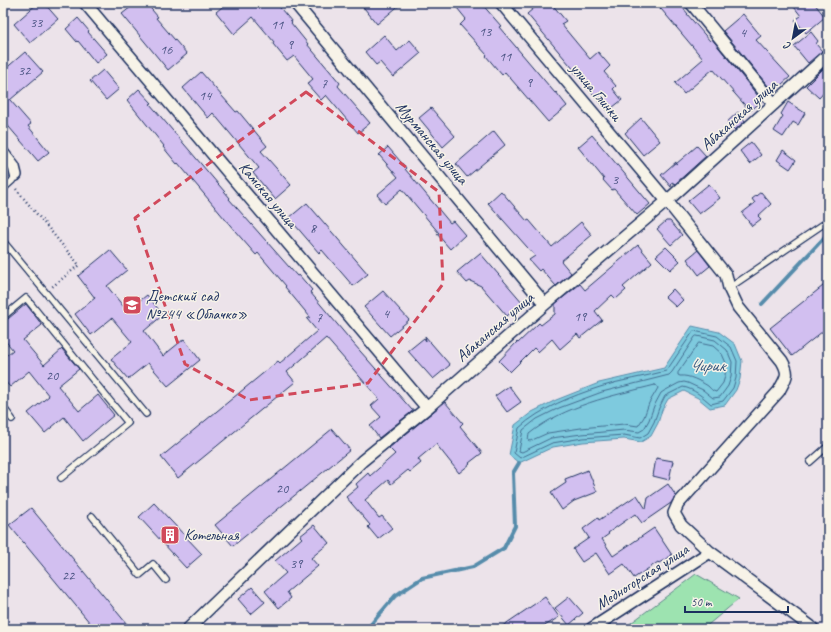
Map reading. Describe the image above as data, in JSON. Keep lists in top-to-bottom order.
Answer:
{
  "streets": {
    "street": [
      "улица Глинки",
      "Абаканская улица",
      "Мурманская улица",
      "Камская улица",
      "Медногорская улица"
    ]
  },
  "crossings": [
    ["улица Глинки", "Абаканская улица"],
    ["улица Глинки", "Медногорская улица"],
    ["Абаканская улица", "Мурманская улица"],
    ["Абаканская улица", "Камская улица"]
  ],
  "water": ["Чирик"],
  "places": {
    "school or university": ["Детский сад №244 «Облачко»"],
    "building": ["Котельная"]
  },
  "house_numbers": [
    "33",
    "11",
    "13",
    "4",
    "9",
    "16",
    "11",
    "32",
    "9",
    "7",
    "14",
    "3",
    "8",
    "4",
    "19",
    "7",
    "20",
    "20",
    "39",
    "22"
  ],
  "scale_bar": "50 m",
  "north": "bottom left"
}
